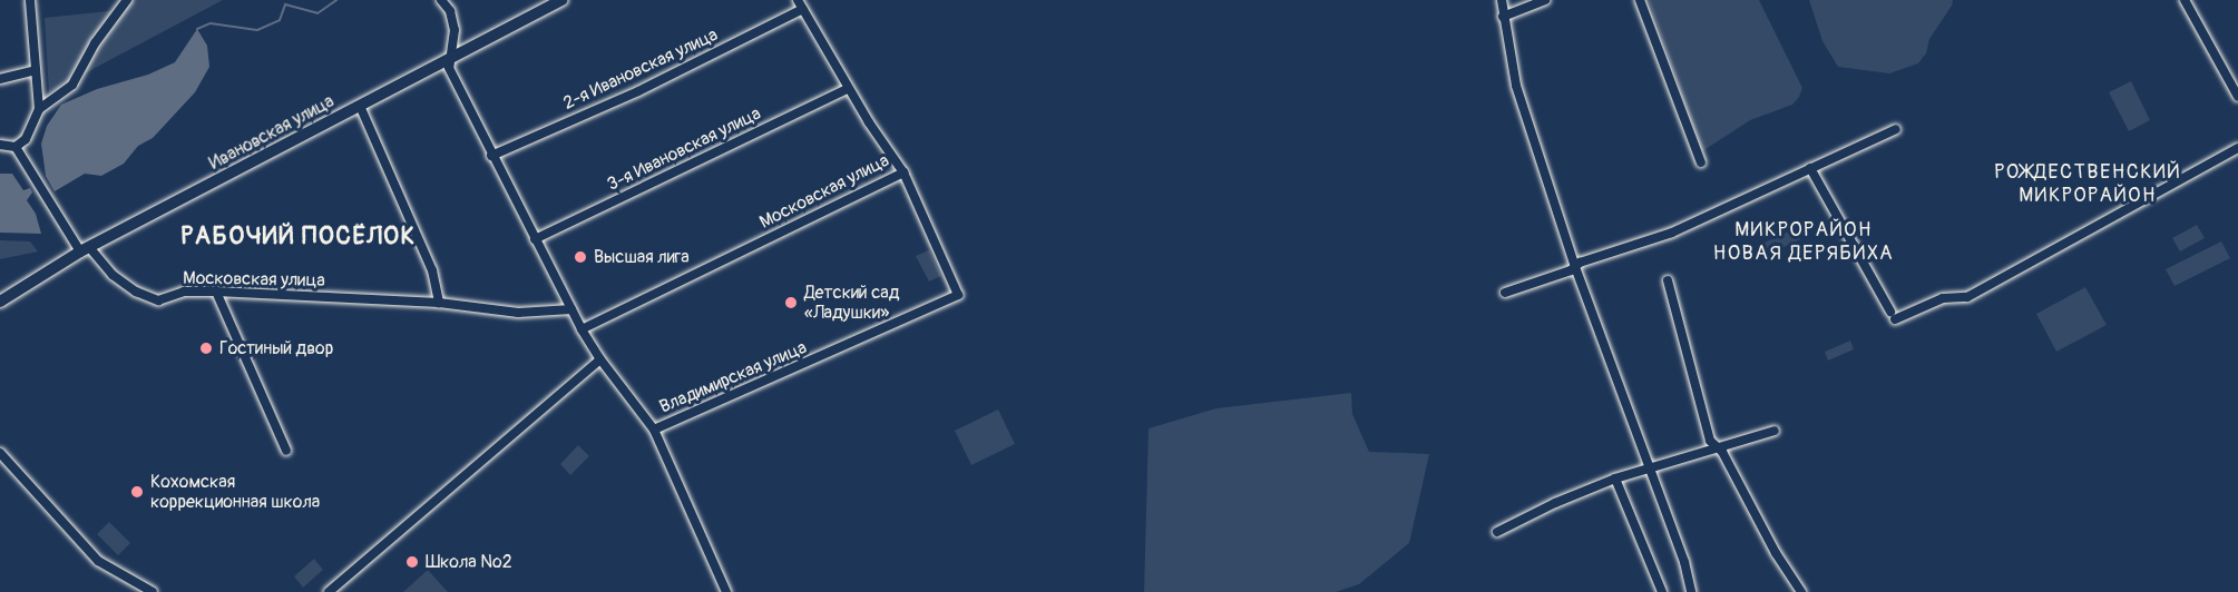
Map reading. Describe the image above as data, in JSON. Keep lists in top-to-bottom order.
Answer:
{
  "streets": {
    "main road": ["Ивановская улица"],
    "street": [
      "2-я Ивановская улица",
      "3-я Ивановская улица",
      "Московская улица",
      "Владимирская улица"
    ]
  },
  "crossings": [
    ["2-я Ивановская улица", "Московская улица"],
    ["2-я Ивановская улица", "Владимирская улица"],
    ["Ивановская улица", "Московская улица"],
    ["Ивановская улица", "Владимирская улица"],
    ["3-я Ивановская улица", "Московская улица"],
    ["3-я Ивановская улица", "Владимирская улица"],
    ["Московская улица", "Владимирская улица"]
  ],
  "districts": ["РОЖДЕСТВЕНСКИЙ МИКРОРАЙОН", "МИКРОРАЙОН НОВАЯ ДЕРЯБИХА", "РАБОЧИЙ ПОСЁЛОК"],
  "places": [
    "Высшая лига",
    "Детский сад «Ладушки»",
    "Гостиный двор",
    "Кохомская коррекционная школа",
    "Школа №2"
  ]
}
